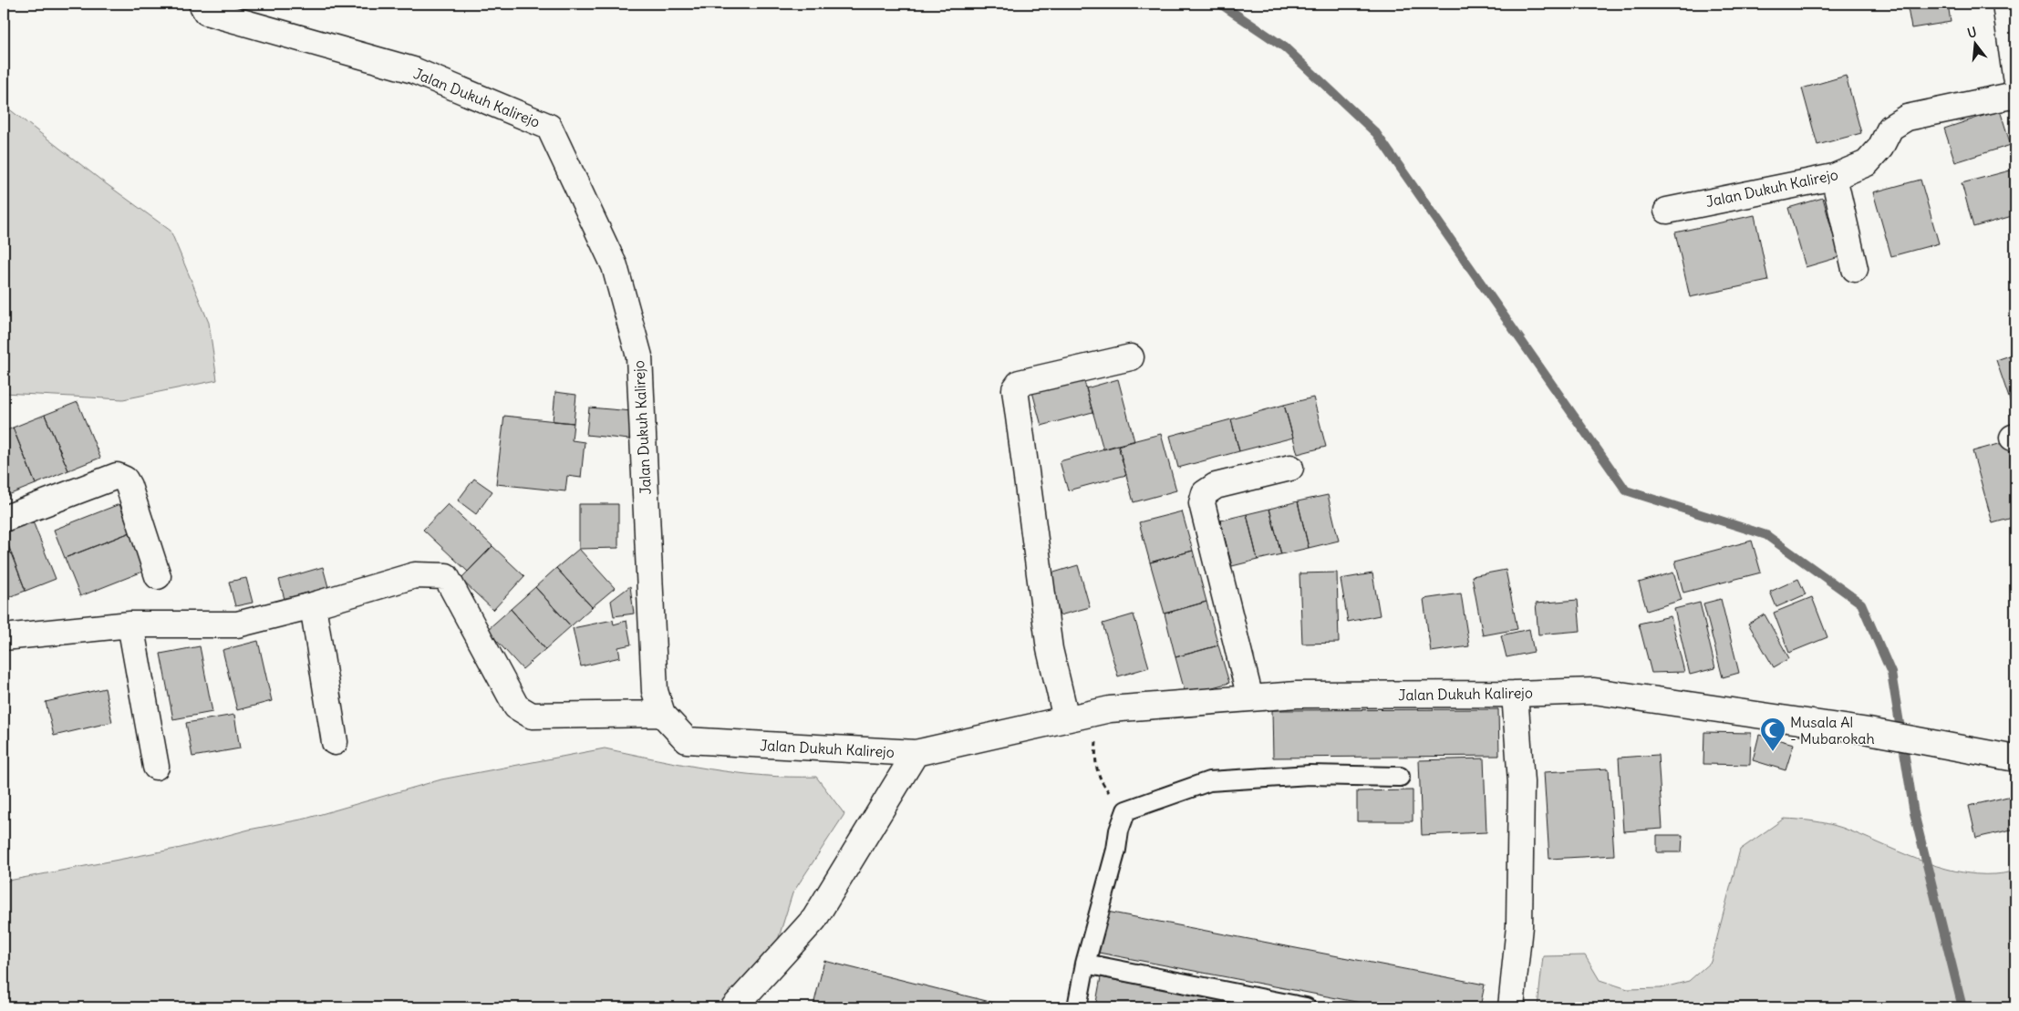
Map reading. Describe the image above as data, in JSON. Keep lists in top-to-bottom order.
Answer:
{
  "streets": {
    "street": ["Jalan Dukuh Kalirejo"]
  },
  "places": {
    "mosque": ["Musala Al - Mubarokah"]
  },
  "north": "top"
}
